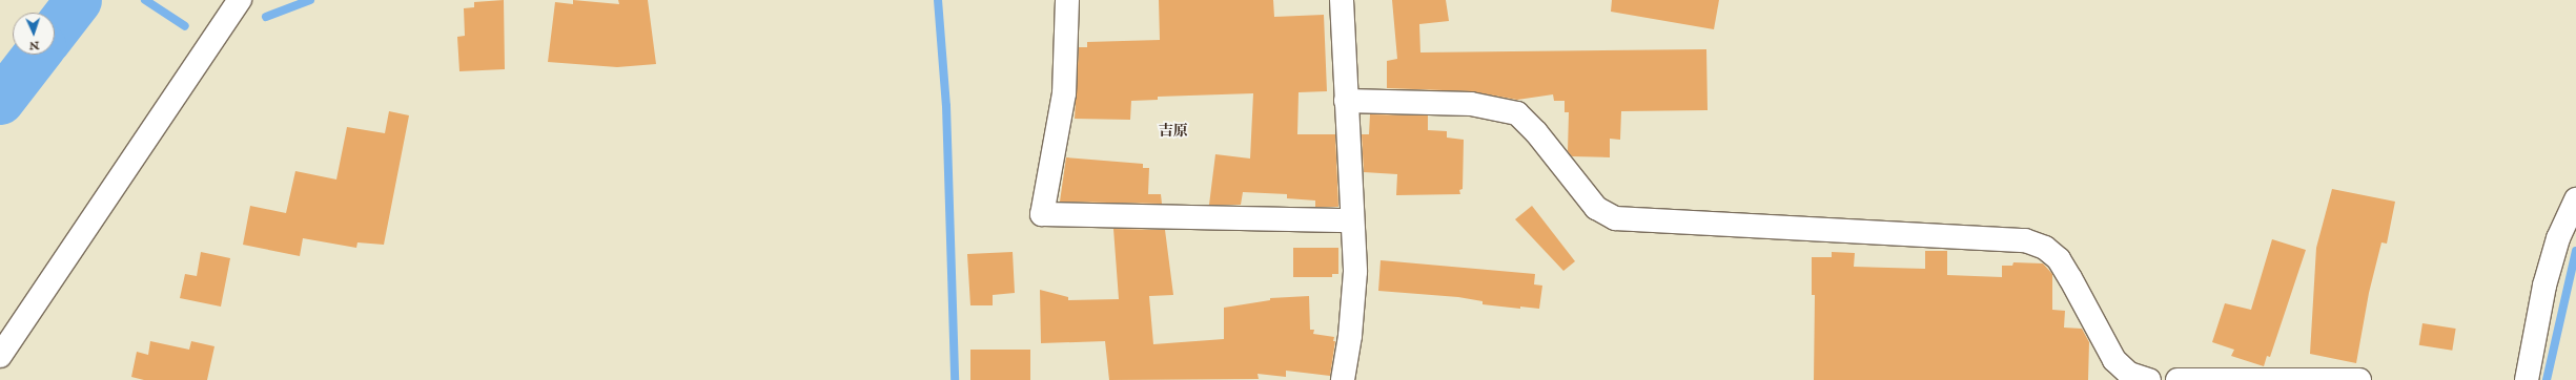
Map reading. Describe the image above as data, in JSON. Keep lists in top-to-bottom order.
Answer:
{
  "districts": ["吉原"],
  "north": "bottom"
}
